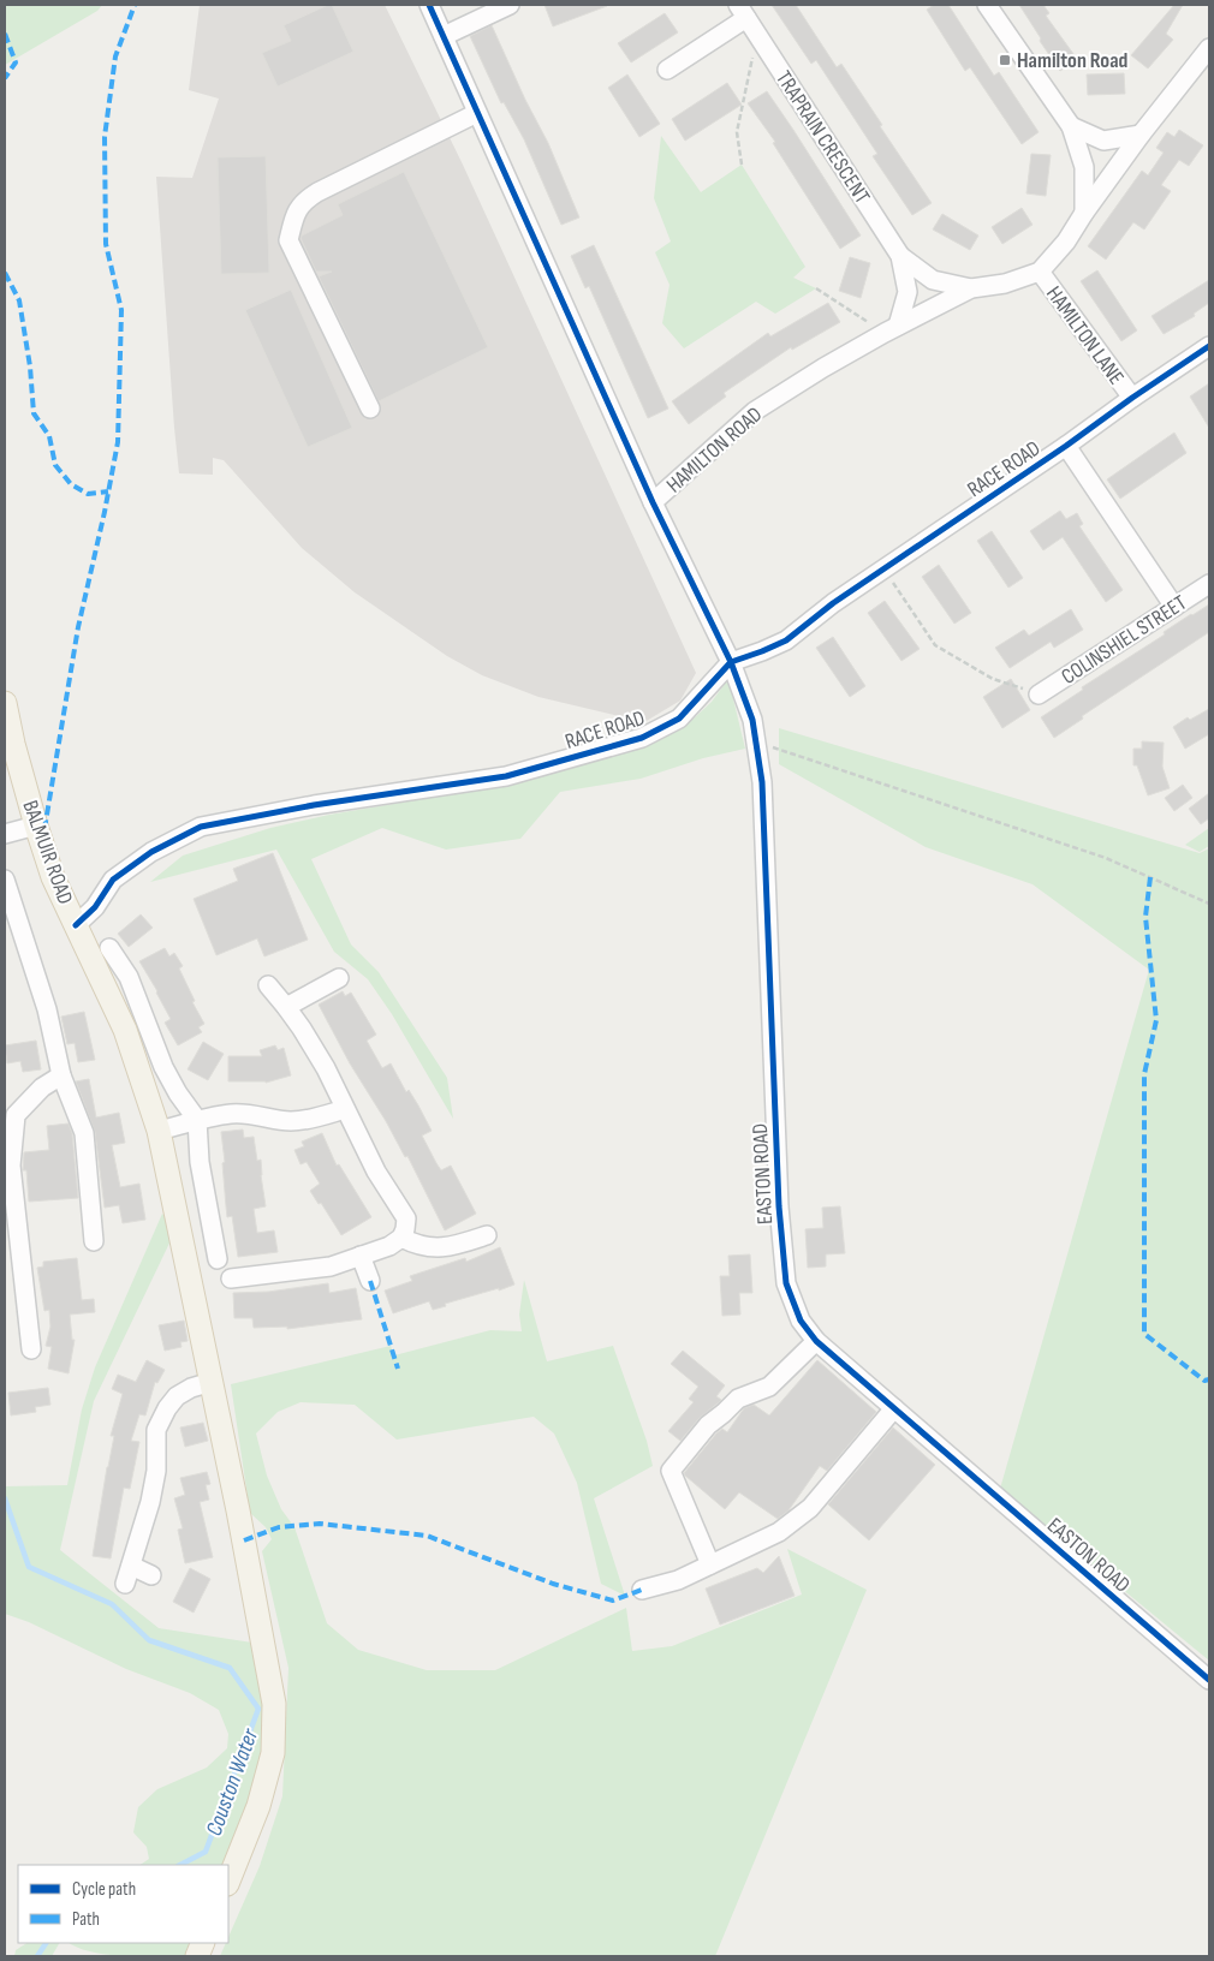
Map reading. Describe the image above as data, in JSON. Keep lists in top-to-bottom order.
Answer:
{
  "streets": {
    "main road": ["BALMUIR ROAD"],
    "street": [
      "TRAPRAIN CRESCENT",
      "HAMILTON LANE",
      "HAMILTON ROAD",
      "RACE ROAD",
      "COLINSHIEL STREET",
      "EASTON ROAD"
    ]
  },
  "crossings": [
    ["TRAPRAIN CRESCENT", "HAMILTON ROAD"],
    ["HAMILTON LANE", "HAMILTON ROAD"],
    ["HAMILTON LANE", "RACE ROAD"],
    ["HAMILTON ROAD", "EASTON ROAD"],
    ["RACE ROAD", "BALMUIR ROAD"],
    ["RACE ROAD", "EASTON ROAD"]
  ],
  "water": ["Couston Water"],
  "places": {
    "transit": ["Hamilton Road"]
  },
  "legend": ["Cycle path", "Path"]
}
